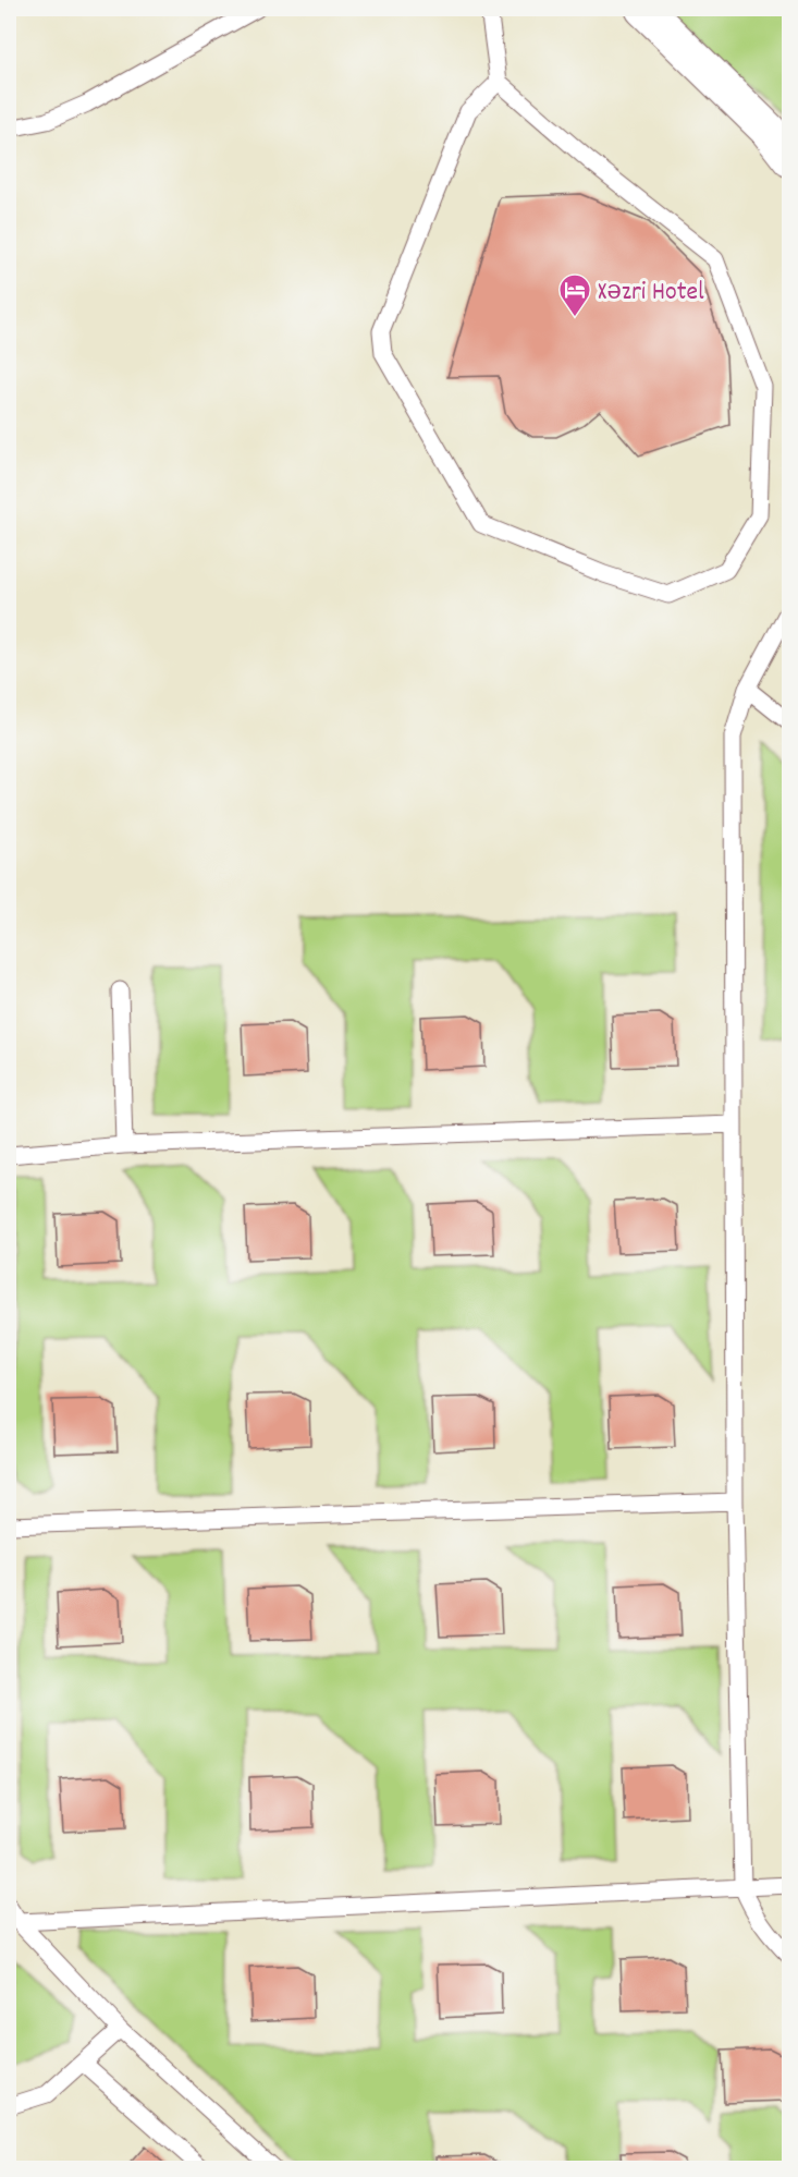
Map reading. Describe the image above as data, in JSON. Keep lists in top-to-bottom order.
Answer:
{
  "places": {
    "hotel": ["Xәzri Hotel"]
  }
}
